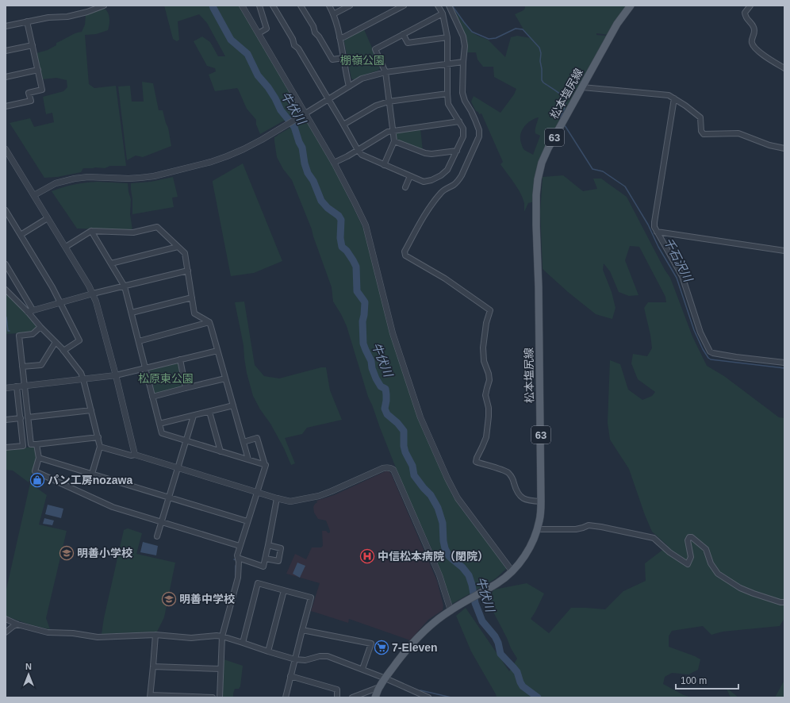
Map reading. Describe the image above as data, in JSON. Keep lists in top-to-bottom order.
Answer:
{
  "streets": {
    "main road": ["松本塩尻線", "63"]
  },
  "water": ["牛伏川", "千石沢川"],
  "parks": ["棚嶺公園", "松原東公園"],
  "places": {
    "shop": ["パン工房nozawa"],
    "school or university": ["明善小学校", "明善中学校"],
    "hospital": ["中信松本病院（閉院）"],
    "supermarket": ["7-Eleven"]
  },
  "scale_bar": "100 m",
  "north": "top"
}
